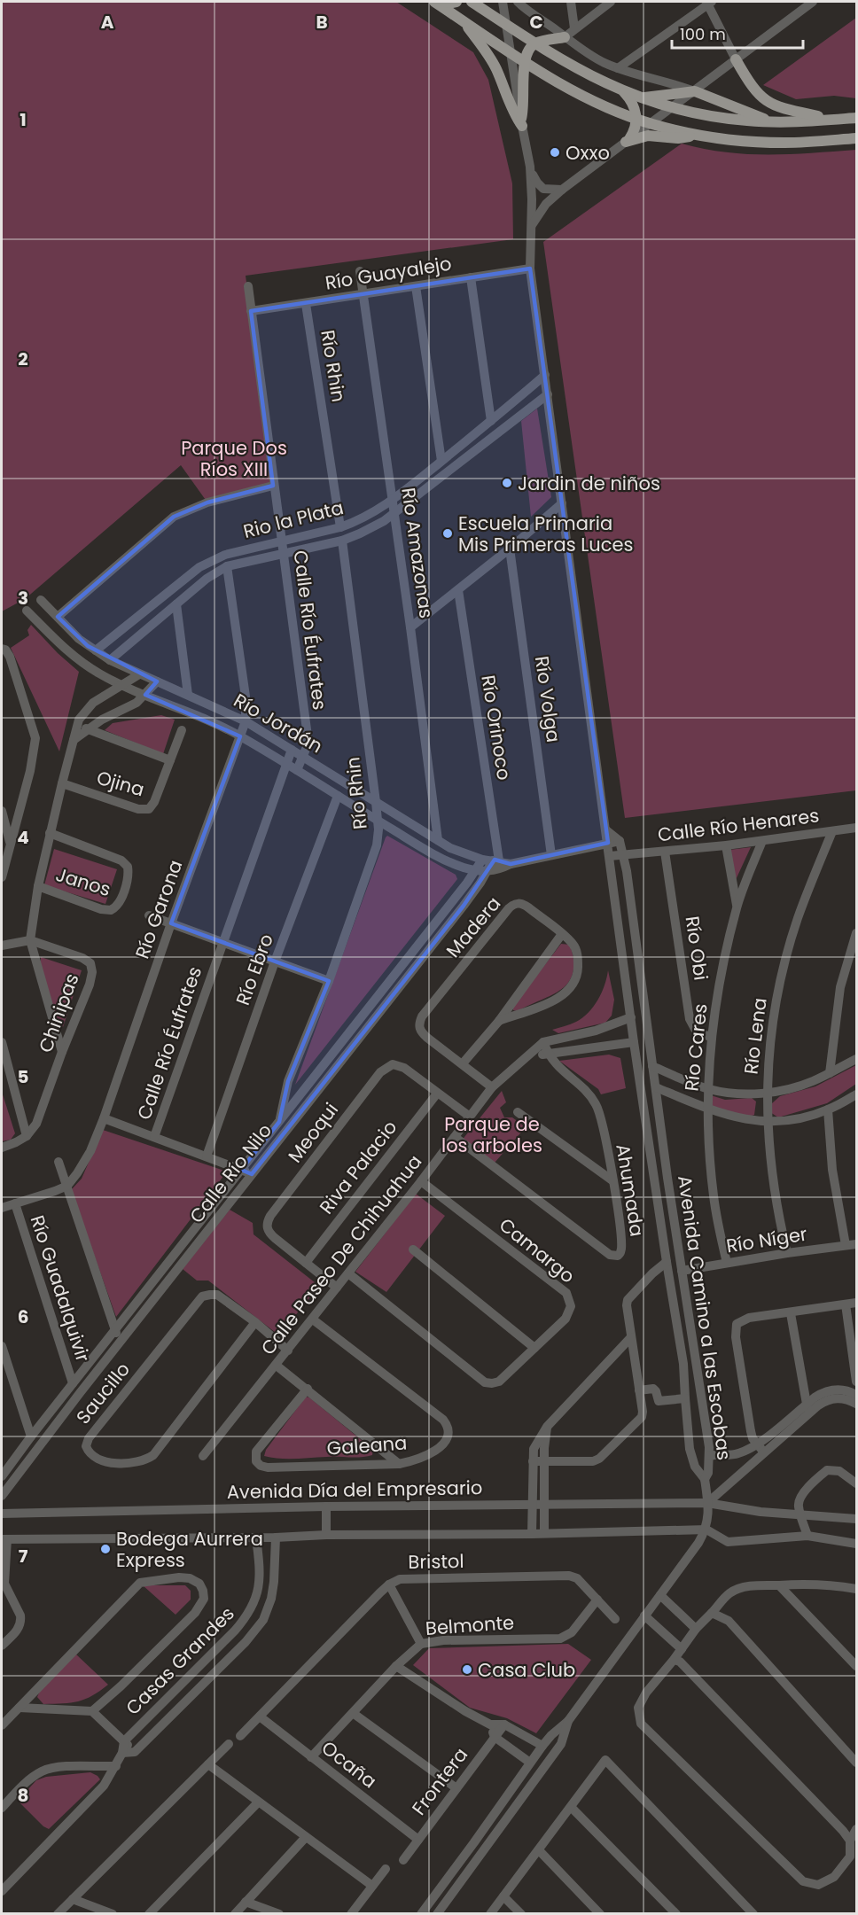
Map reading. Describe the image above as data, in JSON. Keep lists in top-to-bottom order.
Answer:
{
  "streets": {
    "street": [
      "Río Guayalejo",
      "Río Rhin",
      "Rio la Plata",
      "Río Amazonas",
      "Calle Río Éufrates",
      "Río Volga",
      "Río Jordán",
      "Río Orinoco",
      "Ojina",
      "Calle Río Henares",
      "Janos",
      "Río Garona",
      "Madera",
      "Río Obi",
      "Río Ebro",
      "Chinipas",
      "Río Lena",
      "Río Cares",
      "Meoqui",
      "Riva Palacio",
      "Calle Río Nilo",
      "Ahumada",
      "Río Níger",
      "Camargo",
      "Calle Paseo De Chihuahua",
      "Río Guadalquivir",
      "Avenida Camino a las Escobas",
      "Saucillo",
      "Galeana",
      "Avenida Día del Empresario",
      "Bristol",
      "Belmonte",
      "Casas Grandes",
      "Ocaña",
      "Frontera"
    ]
  },
  "crossings": [
    ["Río Guayalejo", "Río Rhin"],
    ["Río Guayalejo", "Río Amazonas"],
    ["Río Guayalejo", "Calle Río Éufrates"],
    ["Río Guayalejo", "Avenida Camino a las Escobas"],
    ["Río Rhin", "Rio la Plata"],
    ["Río Rhin", "Río Jordán"],
    ["Río Rhin", "Calle Río Nilo"],
    ["Rio la Plata", "Río Amazonas"],
    ["Rio la Plata", "Calle Río Éufrates"],
    ["Rio la Plata", "Río Jordán"],
    ["Rio la Plata", "Río Garona"],
    ["Rio la Plata", "Avenida Camino a las Escobas"],
    ["Río Amazonas", "Río Jordán"],
    ["Calle Río Éufrates", "Río Jordán"],
    ["Río Jordán", "Río Orinoco"],
    ["Río Jordán", "Río Garona"],
    ["Río Jordán", "Calle Río Nilo"],
    ["Río Orinoco", "Calle Río Nilo"],
    ["Calle Río Henares", "Río Obi"],
    ["Calle Río Henares", "Río Lena"],
    ["Calle Río Henares", "Río Cares"],
    ["Calle Río Henares", "Avenida Camino a las Escobas"],
    ["Madera", "Calle Paseo De Chihuahua"],
    ["Río Obi", "Río Cares"],
    ["Río Lena", "Río Níger"],
    ["Río Cares", "Río Níger"],
    ["Meoqui", "Riva Palacio"],
    ["Meoqui", "Calle Paseo De Chihuahua"],
    ["Calle Río Nilo", "Río Guadalquivir"],
    ["Ahumada", "Calle Paseo De Chihuahua"],
    ["Río Níger", "Avenida Camino a las Escobas"],
    ["Camargo", "Calle Paseo De Chihuahua"],
    ["Calle Paseo De Chihuahua", "Saucillo"],
    ["Calle Paseo De Chihuahua", "Galeana"],
    ["Bristol", "Belmonte"],
    ["Bristol", "Ocaña"],
    ["Belmonte", "Ocaña"],
    ["Ocaña", "Frontera"]
  ],
  "parks": ["Parque Dos Ríos XIII", "Parque de los arboles"],
  "places": [
    "Oxxo",
    "Jardin de niños",
    "Escuela Primaria Mis Primeras Luces",
    "Bodega Aurrera Express",
    "Casa Club"
  ],
  "scale_bar": "100 m",
  "grid": {
    "columns": ["A", "B", "C"],
    "rows": [
      "1",
      "2",
      "3",
      "4",
      "5",
      "6",
      "7",
      "8"
    ]
  }
}
